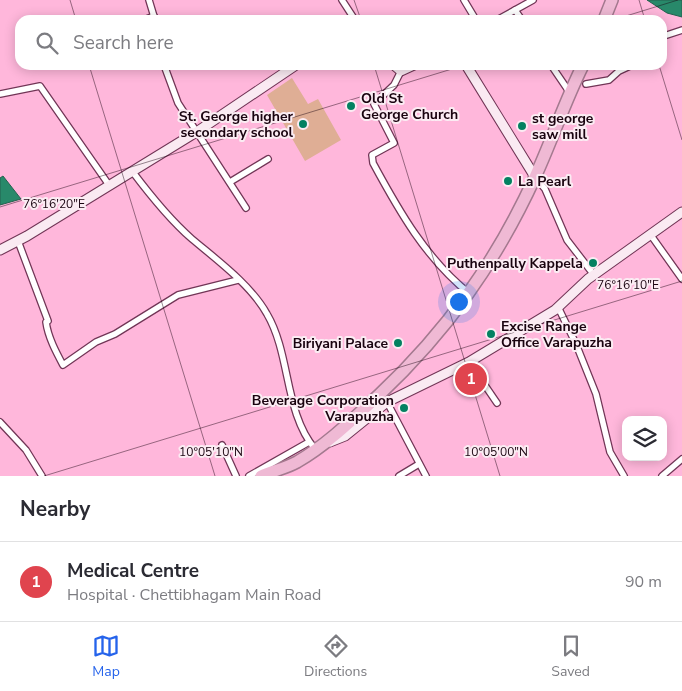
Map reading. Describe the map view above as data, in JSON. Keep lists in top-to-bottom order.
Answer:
{
  "places": [
    "Old St George Church",
    "St. George higher secondary school",
    "st george saw mill",
    "La Pearl",
    "Puthenpally Kappela",
    "Excise Range Office Varapuzha",
    "Biriyani Palace",
    "Beverage Corporation Varapuzha"
  ],
  "page": {
    "search": "Search here",
    "pins": "1",
    "heading": "Nearby",
    "list": [
      {
        "mark": "1",
        "name": "Medical Centre",
        "note": "Hospital · Chettibhagam Main Road",
        "value": "90 m"
      }
    ],
    "nav": ["Map", "Directions", "Saved"]
  },
  "coordinates": [
    "76°16'20\"E",
    "76°16'10\"E",
    "10°05'10\"N",
    "10°05'00\"N"
  ]
}
